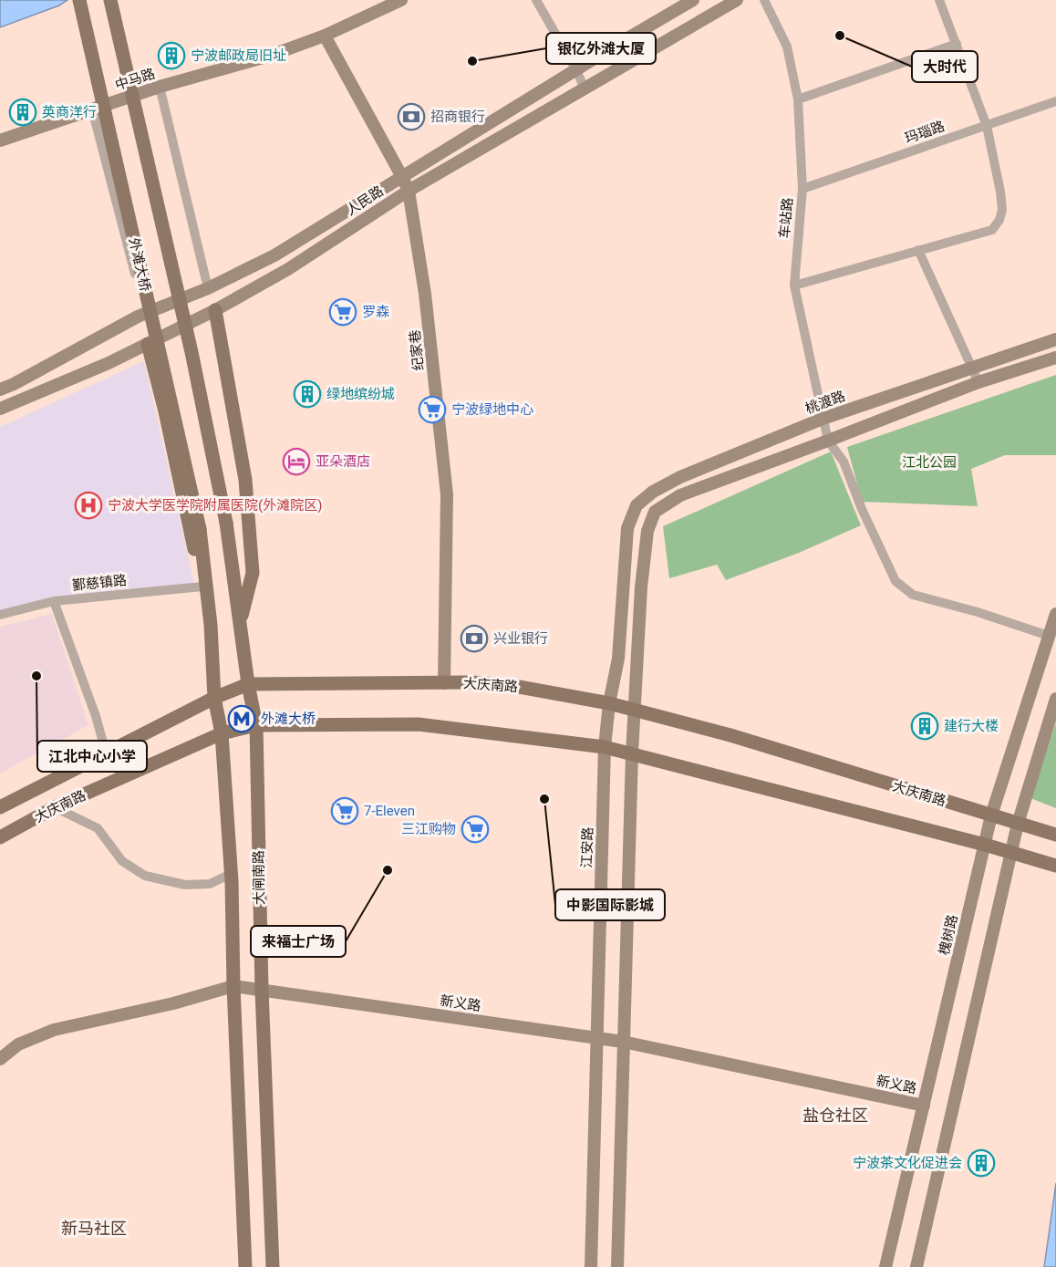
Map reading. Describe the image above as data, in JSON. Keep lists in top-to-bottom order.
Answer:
{
  "streets": {
    "main road": ["外滩大桥", "大庆南路", "大闸南路"],
    "street": [
      "中马路",
      "玛瑙路",
      "人民路",
      "车站路",
      "纪家巷",
      "桃渡路",
      "鄞慈镇路",
      "江安路",
      "槐树路",
      "新义路"
    ]
  },
  "crossings": [
    ["中马路", "纪家巷"],
    ["玛瑙路", "车站路"],
    ["人民路", "纪家巷"],
    ["车站路", "桃渡路"],
    ["外滩大桥", "大闸南路"],
    ["纪家巷", "大庆南路"],
    ["桃渡路", "江安路"],
    ["大庆南路", "江安路"],
    ["大庆南路", "大闸南路"],
    ["大庆南路", "槐树路"],
    ["江安路", "新义路"],
    ["大闸南路", "新义路"],
    ["槐树路", "新义路"]
  ],
  "districts": ["盐仓社区", "新马社区"],
  "parks": ["江北公园"],
  "places": {
    "other": [
      "大时代",
      "银亿外滩大厦",
      "江北中心小学",
      "中影国际影城",
      "来福士广场"
    ],
    "building": [
      "宁波邮政局旧址",
      "英商洋行",
      "绿地缤纷城",
      "建行大楼",
      "宁波茶文化促进会"
    ],
    "bank": ["招商银行", "兴业银行"],
    "supermarket": [
      "罗森",
      "宁波绿地中心",
      "7-Eleven",
      "三江购物"
    ],
    "hotel": ["亚朵酒店"],
    "hospital": ["宁波大学医学院附属医院(外滩院区)"],
    "metro station": ["外滩大桥"]
  }
}
